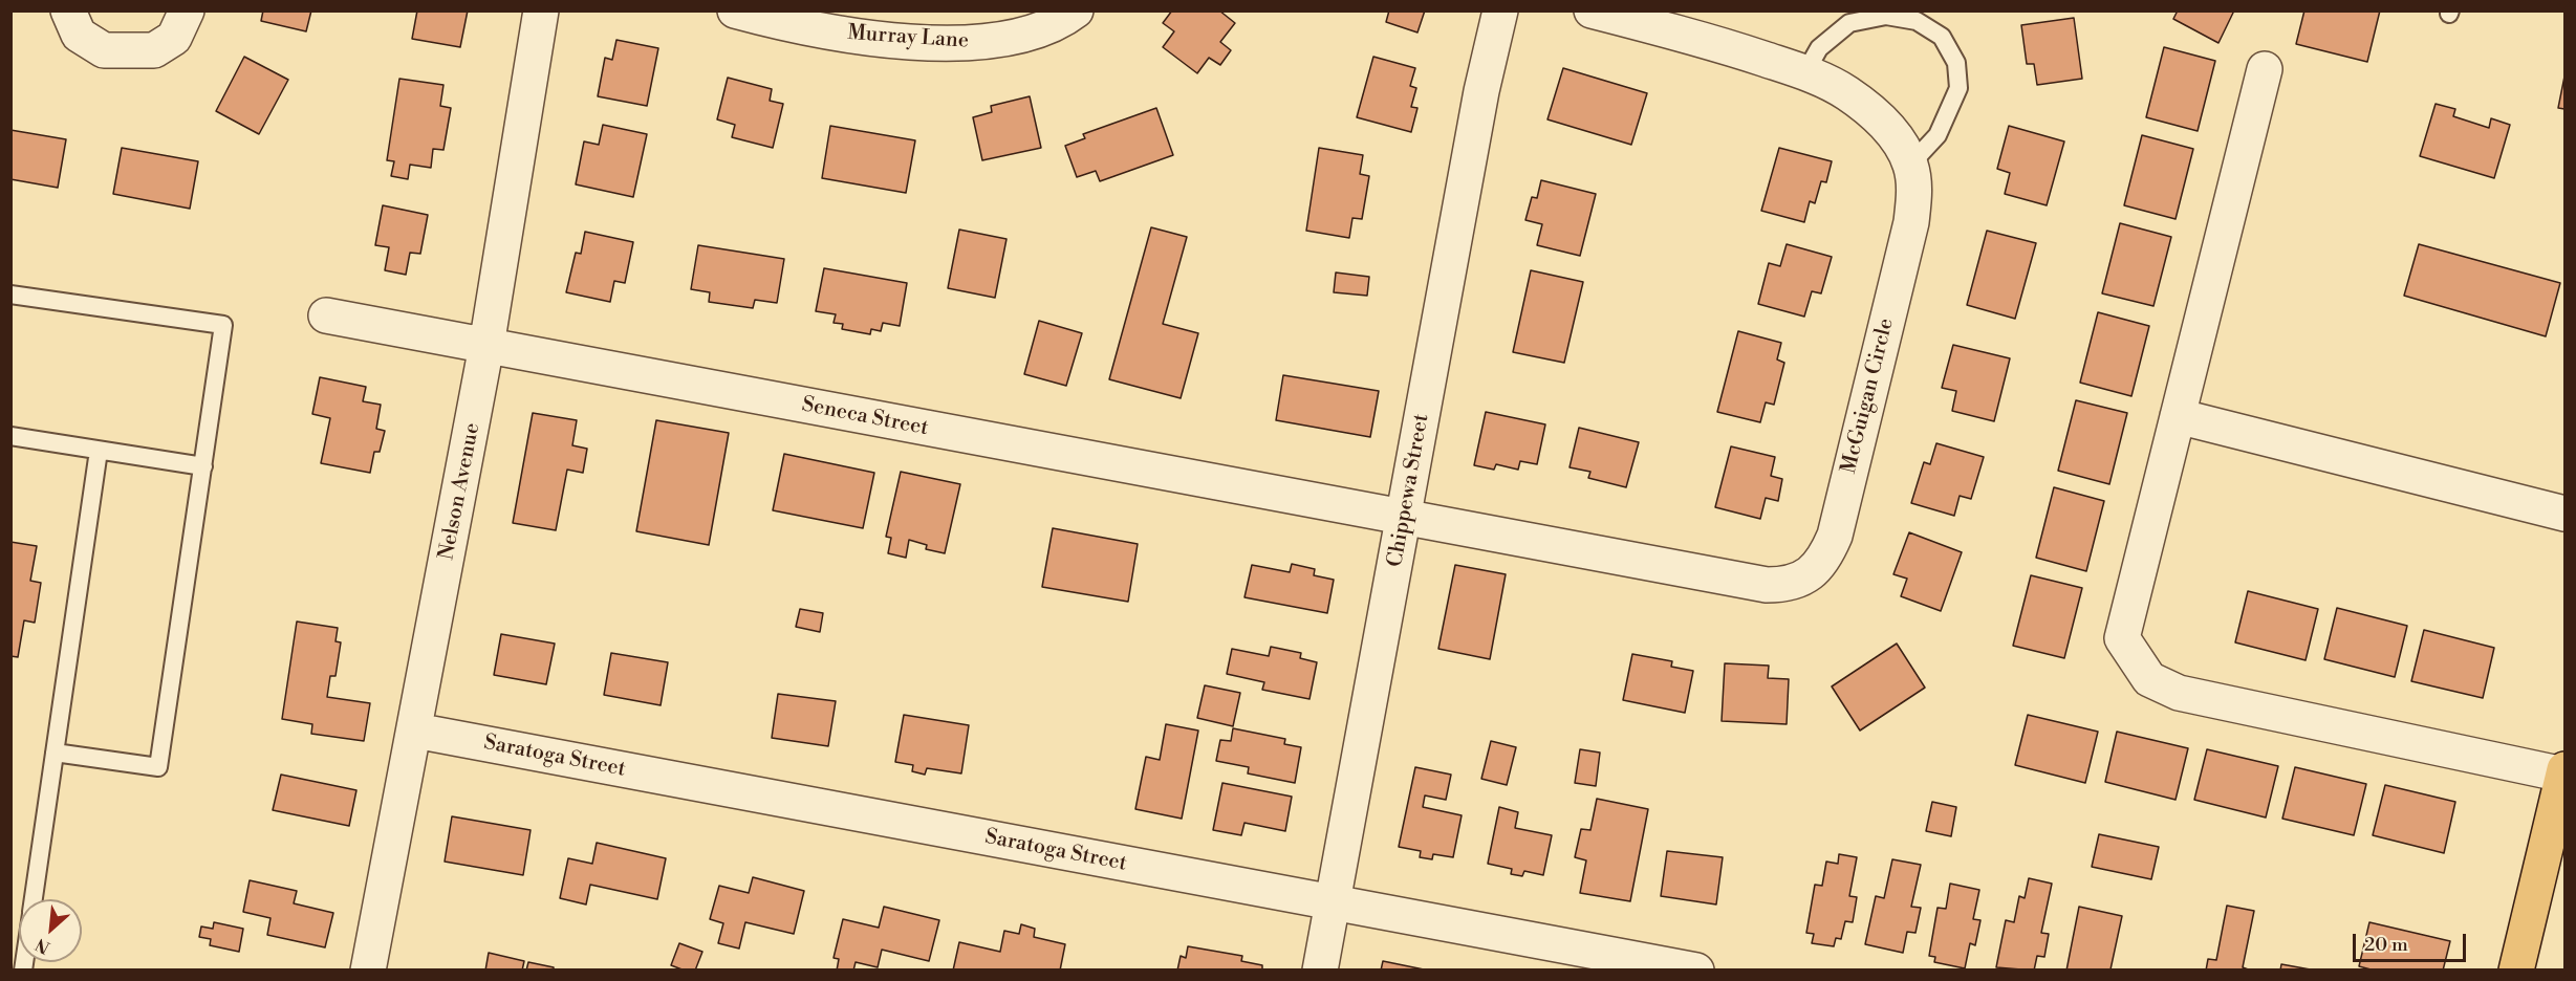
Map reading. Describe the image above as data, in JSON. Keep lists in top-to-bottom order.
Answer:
{
  "streets": {
    "street": [
      "Murray Lane",
      "McGuigan Circle",
      "Seneca Street",
      "Chippewa Street",
      "Nelson Avenue",
      "Saratoga Street"
    ]
  },
  "crossings": [
    ["McGuigan Circle", "Seneca Street"],
    ["McGuigan Circle", "Chippewa Street"],
    ["Seneca Street", "Chippewa Street"],
    ["Seneca Street", "Nelson Avenue"],
    ["Chippewa Street", "Saratoga Street"],
    ["Nelson Avenue", "Saratoga Street"]
  ],
  "scale_bar": "20 m",
  "north": "bottom left"
}
